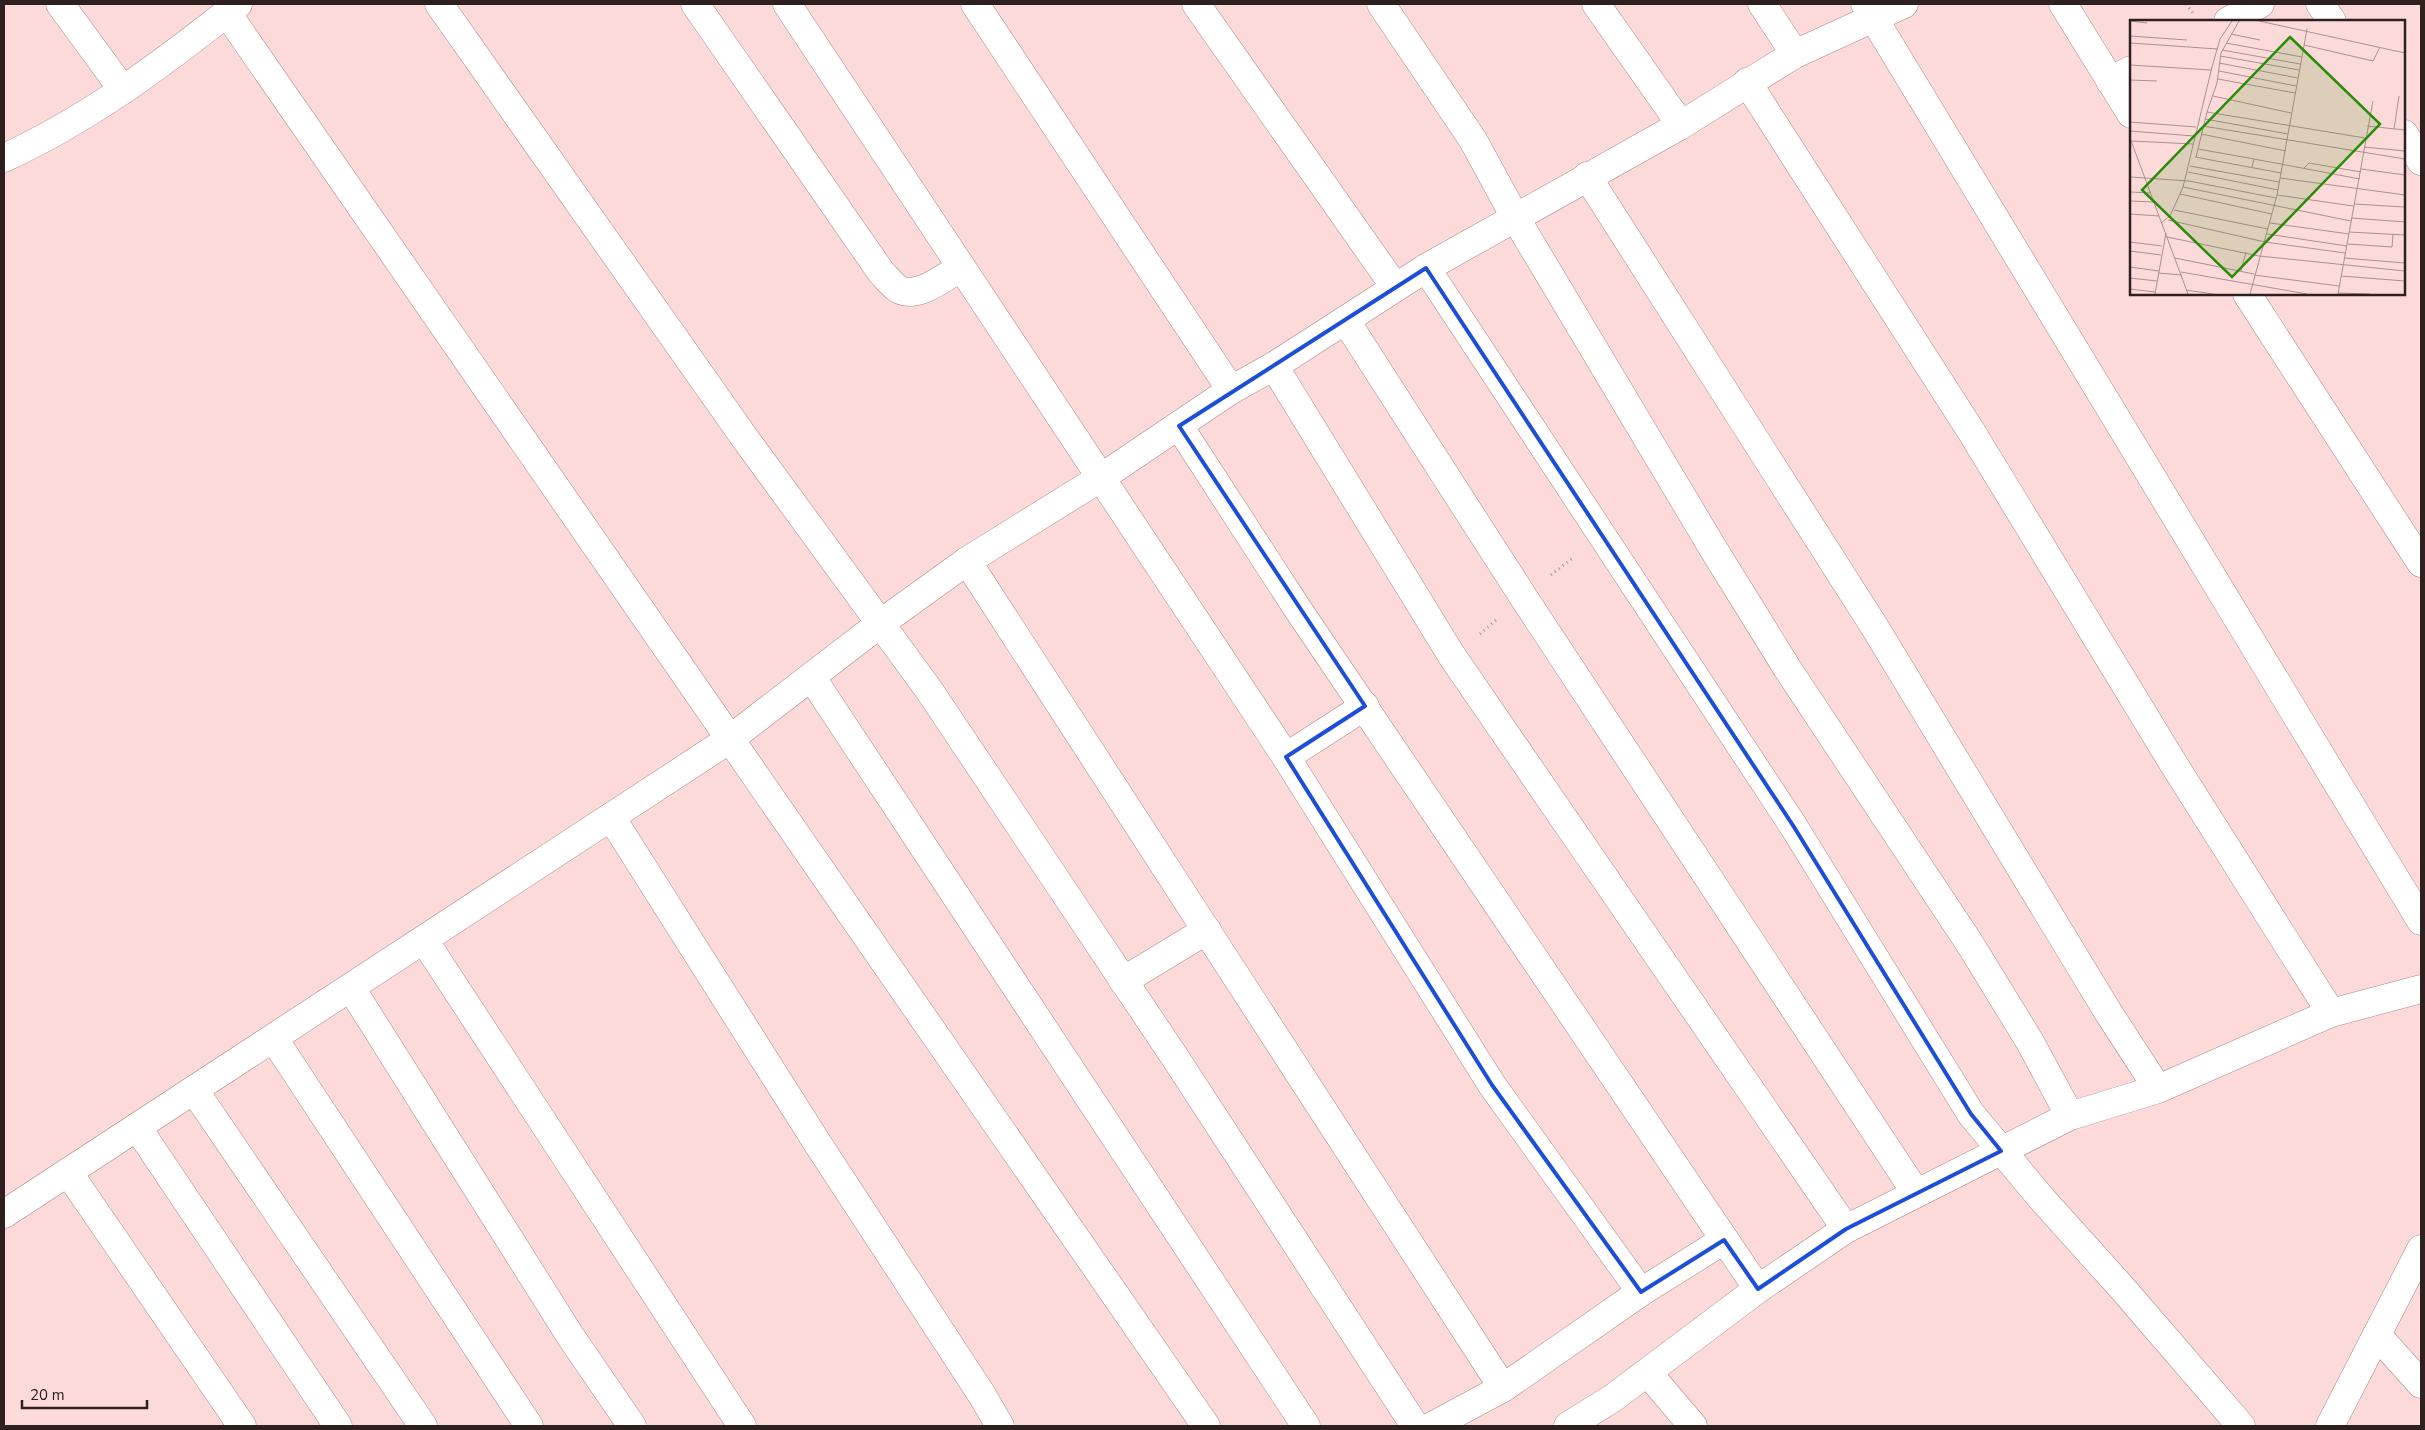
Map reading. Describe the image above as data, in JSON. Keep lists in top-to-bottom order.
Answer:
{
  "scale_bar": "20 m"
}
